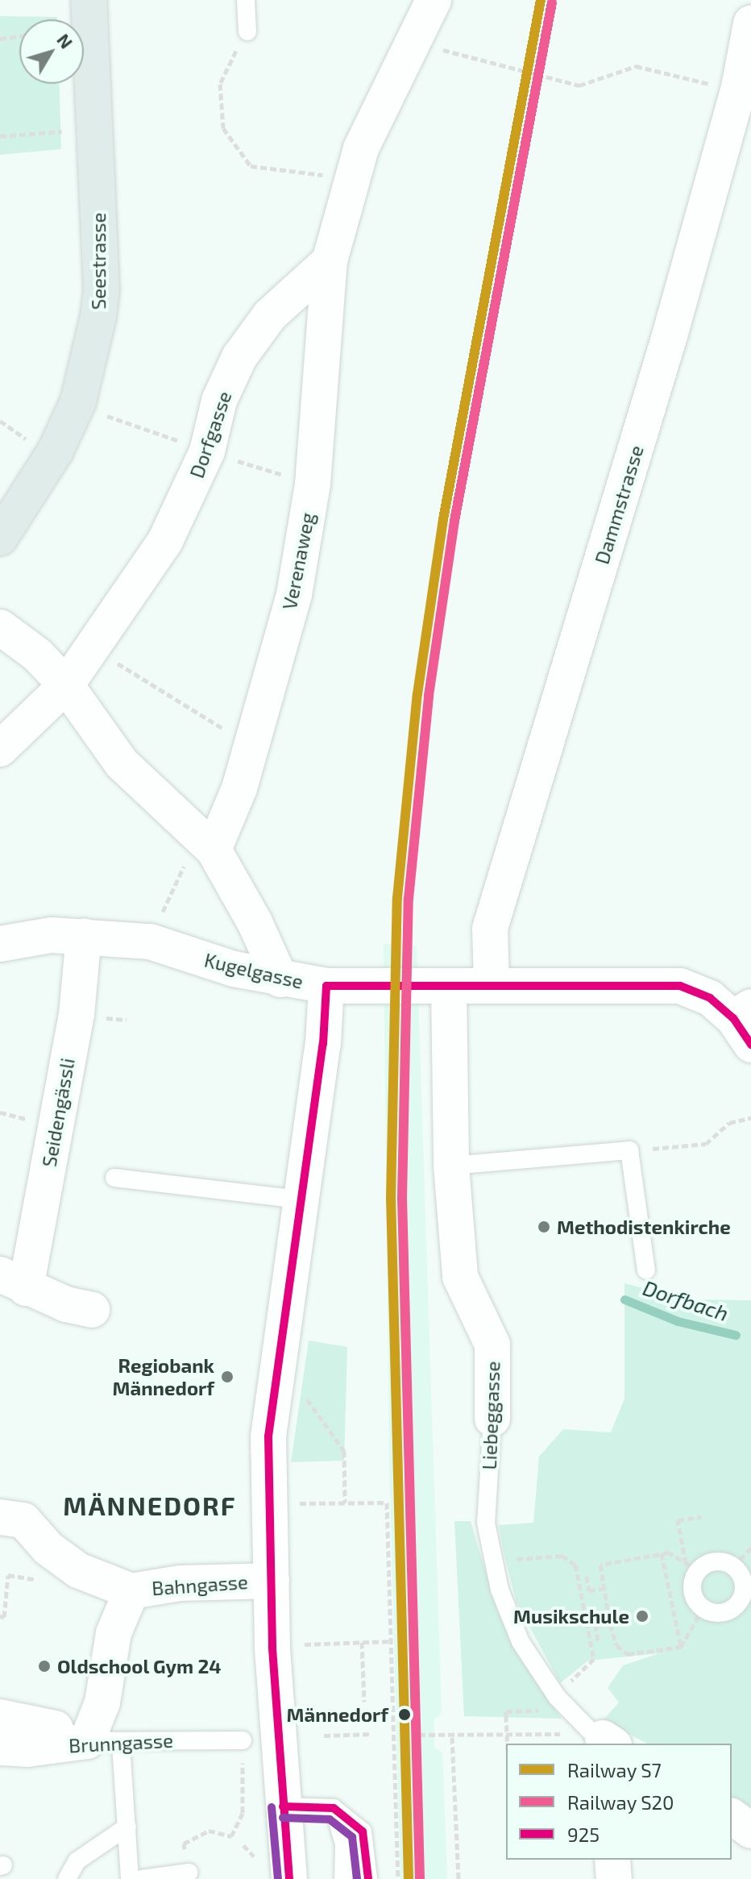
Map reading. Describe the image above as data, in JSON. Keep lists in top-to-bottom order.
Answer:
{
  "streets": {
    "main road": ["Seestrasse"],
    "street": [
      "Dorfgasse",
      "Dammstrasse",
      "Verenaweg",
      "Kugelgasse",
      "Seidengässli",
      "Liebeggasse",
      "Bahngasse",
      "Brunngasse"
    ]
  },
  "crossings": [
    ["Dorfgasse", "Verenaweg"],
    ["Dammstrasse", "Kugelgasse"],
    ["Kugelgasse", "Seidengässli"],
    ["Kugelgasse", "Liebeggasse"],
    ["Bahngasse", "Brunngasse"]
  ],
  "districts": ["MÄNNEDORF"],
  "water": ["Dorfbach"],
  "places": [
    "Methodistenkirche",
    "Regiobank Männedorf",
    "Musikschule",
    "Oldschool Gym 24",
    "Männedorf"
  ],
  "lines": ["rail line S7", "rail line S20", "transit line 925"],
  "legend": ["Railway S7", "Railway S20", "925"],
  "north": "top right"
}
